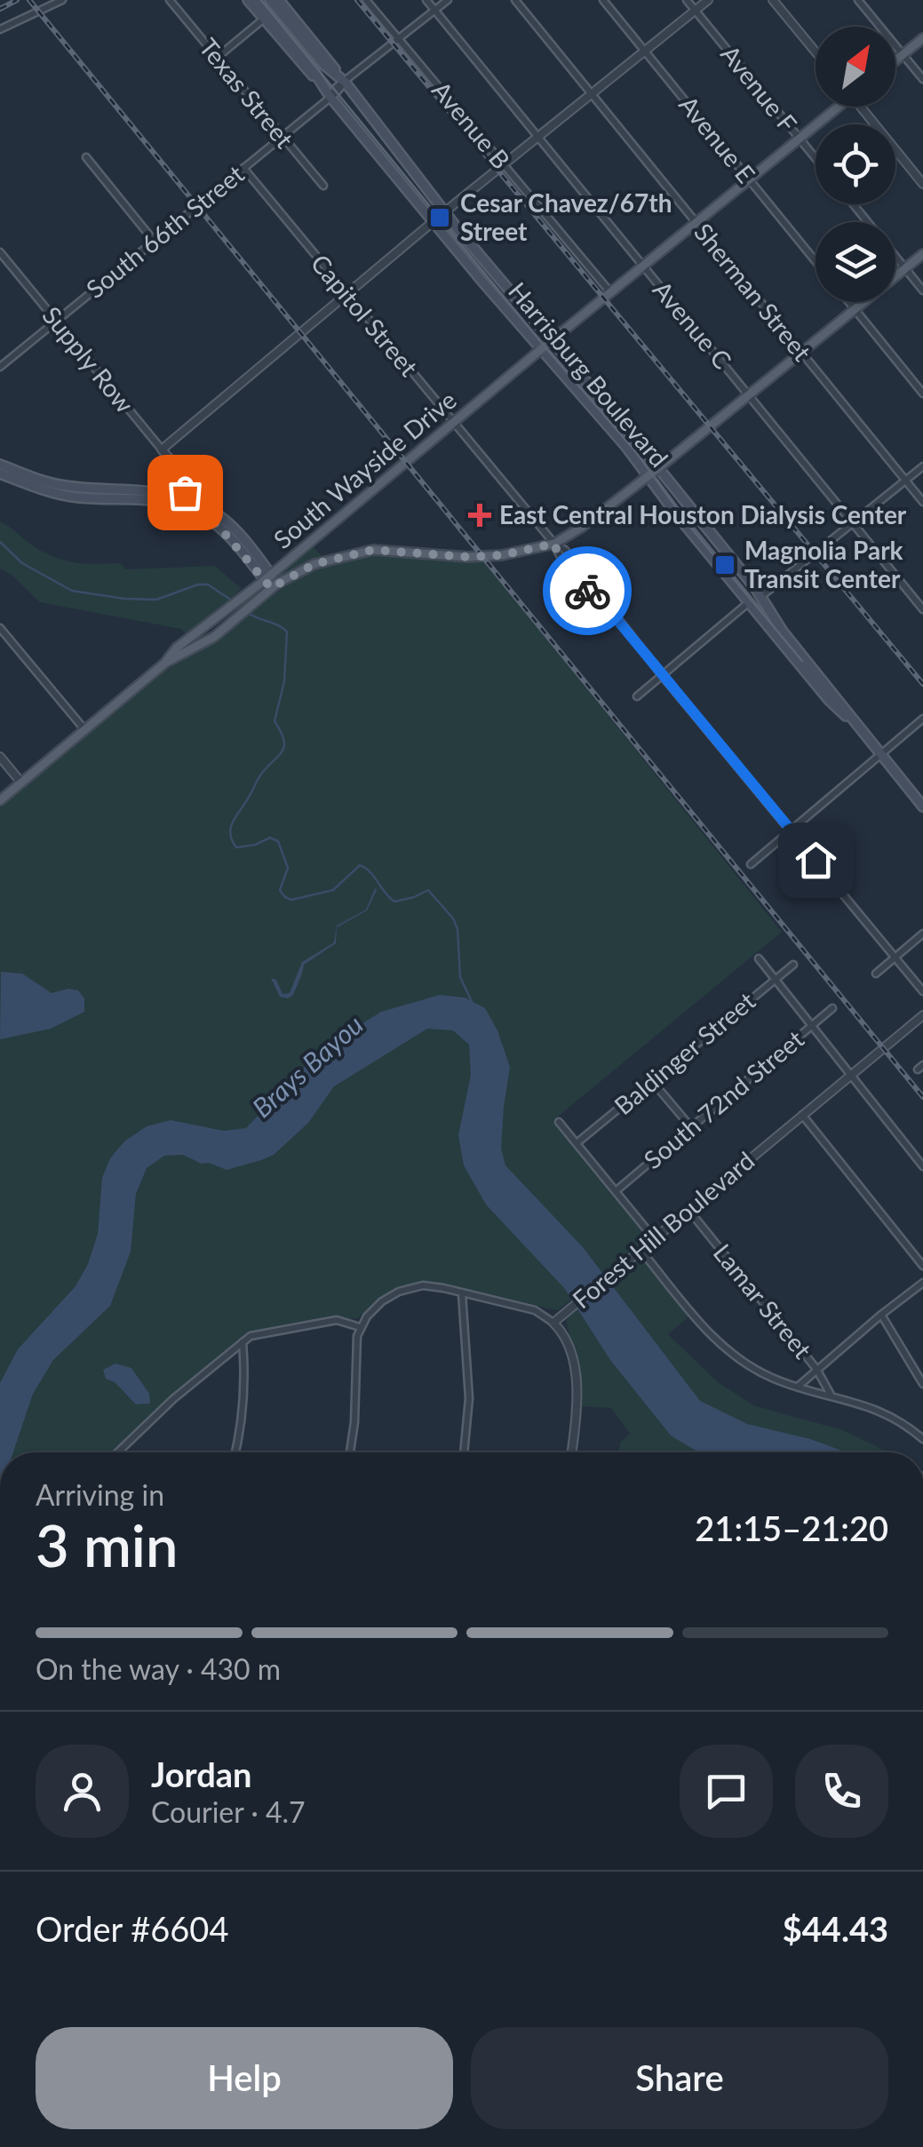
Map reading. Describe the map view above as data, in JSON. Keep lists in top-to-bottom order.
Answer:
{
  "streets": {
    "main road": ["Harrisburg Boulevard", "South Wayside Drive"],
    "street": [
      "Avenue F",
      "Texas Street",
      "Avenue B",
      "Avenue E",
      "South 66th Street",
      "Sherman Street",
      "Capitol Street",
      "Avenue C",
      "Supply Row",
      "Baldinger Street",
      "South 72nd Street",
      "Forest Hill Boulevard",
      "Lamar Street"
    ]
  },
  "crossings": [
    ["Avenue F", "South Wayside Drive"],
    ["Texas Street", "South 66th Street"],
    ["Avenue B", "South 66th Street"],
    ["Avenue B", "South Wayside Drive"],
    ["Avenue E", "South Wayside Drive"],
    ["South 66th Street", "Capitol Street"],
    ["South 66th Street", "Avenue C"],
    ["South 66th Street", "Supply Row"],
    ["South 66th Street", "Harrisburg Boulevard"],
    ["Sherman Street", "South Wayside Drive"],
    ["Capitol Street", "South Wayside Drive"],
    ["Avenue C", "South Wayside Drive"],
    ["Harrisburg Boulevard", "South Wayside Drive"],
    ["Forest Hill Boulevard", "Lamar Street"]
  ],
  "water": ["Brays Bayou"],
  "places": {
    "transit": ["Cesar Chavez/67th Street", "Magnolia Park Transit Center"],
    "health": ["East Central Houston Dialysis Center"]
  },
  "north": "top right",
  "page": {
    "heading": ["3 min", "Arriving in", "21:15–21:20"],
    "panel": [
      "Jordan",
      "Courier · 4.7",
      "Order #6604",
      "$44.43"
    ],
    "bar": "On the way · 430 m",
    "buttons": ["Help", "Share"]
  }
}
